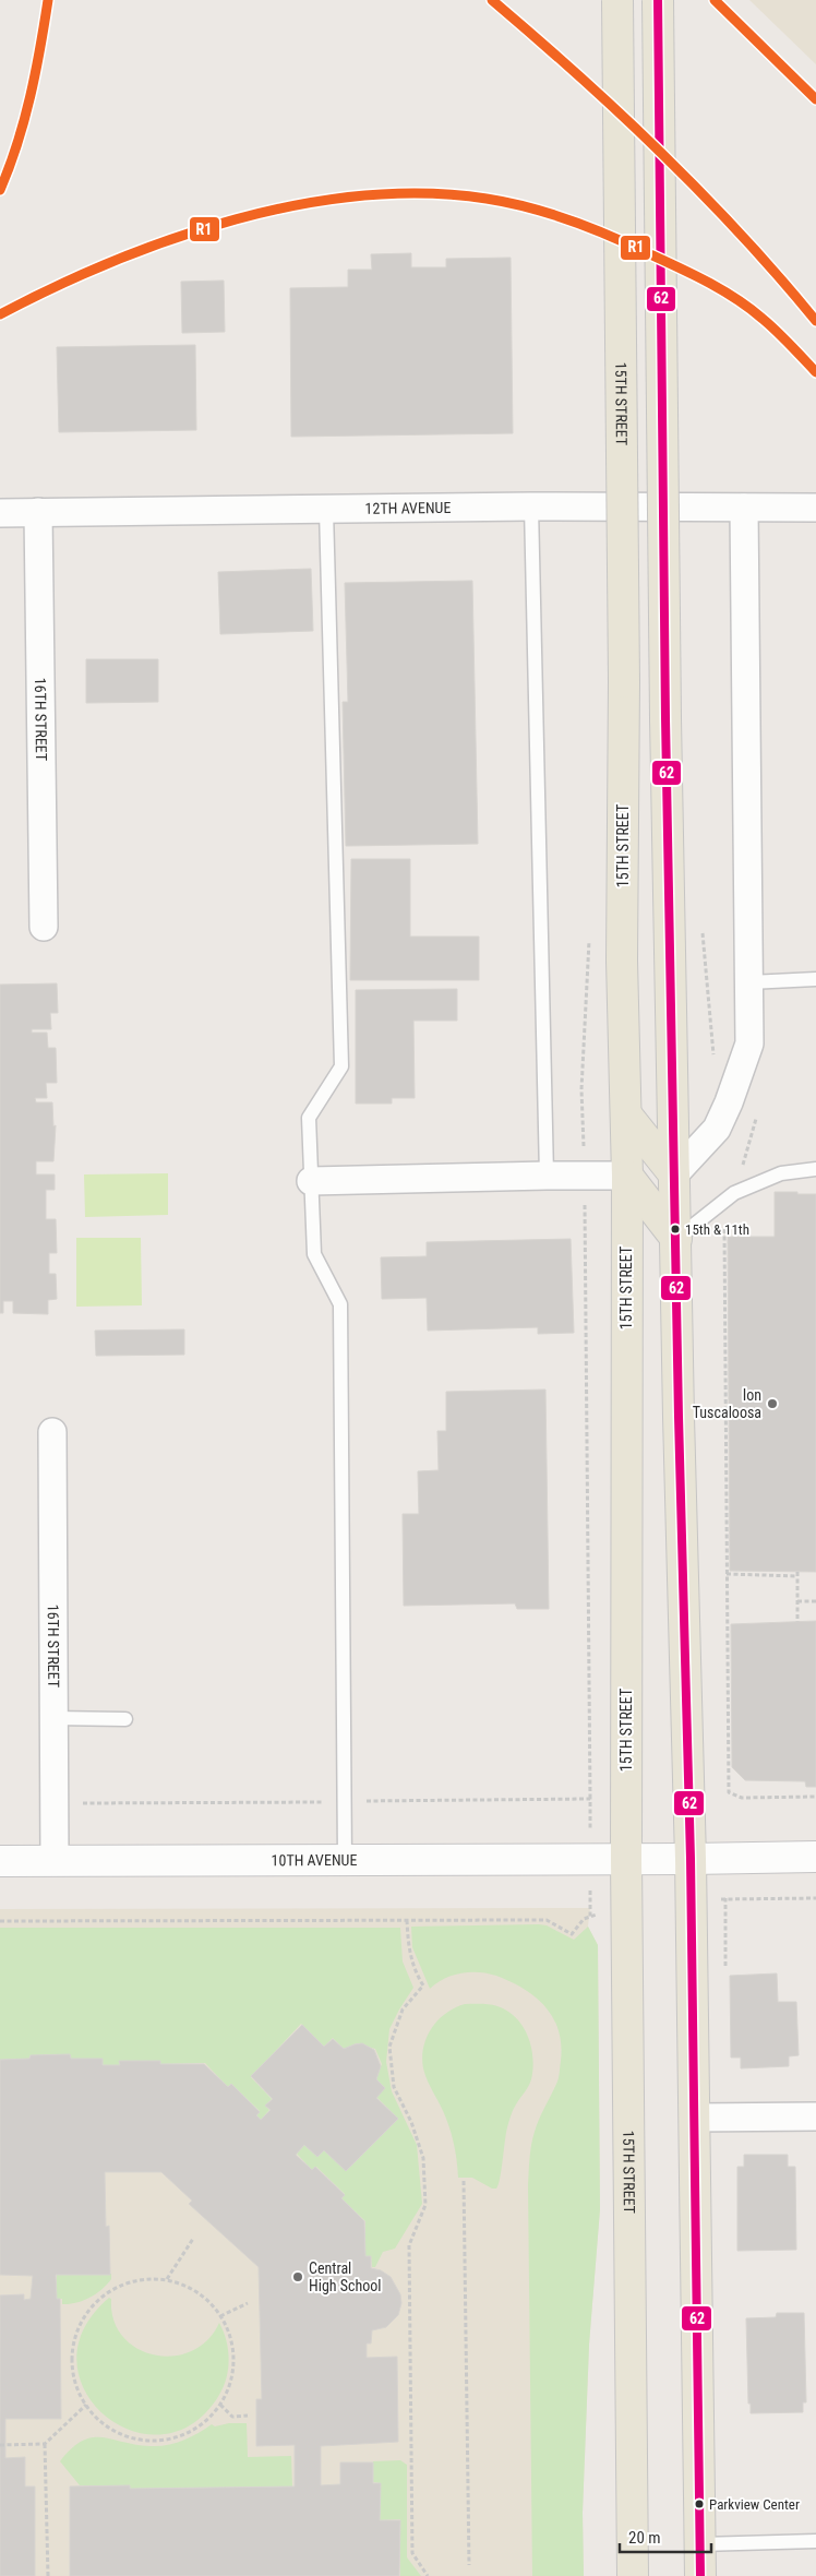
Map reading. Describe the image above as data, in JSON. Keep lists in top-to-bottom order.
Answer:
{
  "streets": {
    "main road": ["15TH STREET", "10TH AVENUE"],
    "street": ["12TH AVENUE", "16TH STREET"]
  },
  "crossings": [
    ["15TH STREET", "10TH AVENUE"],
    ["12TH AVENUE", "16TH STREET"],
    ["16TH STREET", "10TH AVENUE"]
  ],
  "places": [
    "15th & 11th",
    "Ion Tuscaloosa",
    "Central High School",
    "Parkview Center"
  ],
  "lines": ["transit line R1", "transit line 62"],
  "scale_bar": "20 m"
}
